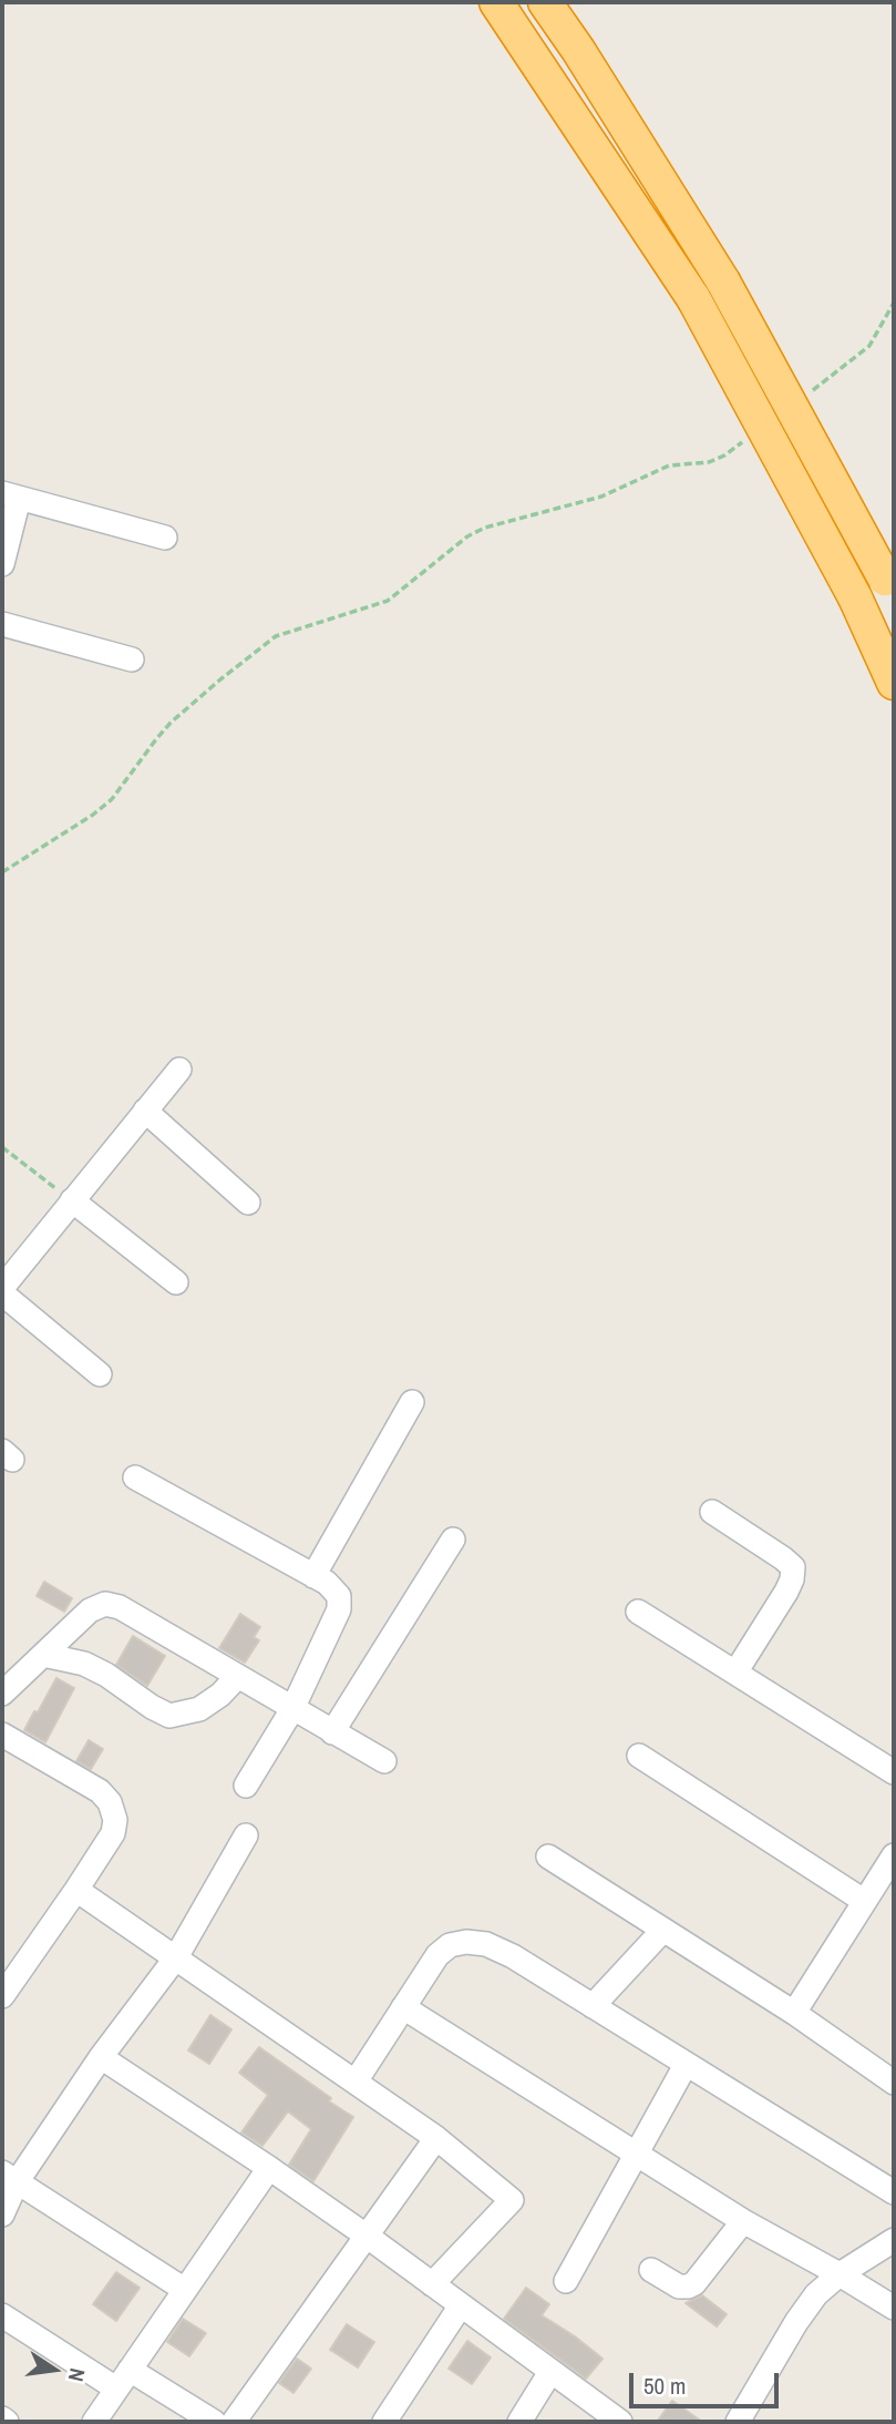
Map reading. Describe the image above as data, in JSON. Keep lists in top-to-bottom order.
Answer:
{
  "scale_bar": "50 m",
  "north": "right"
}
